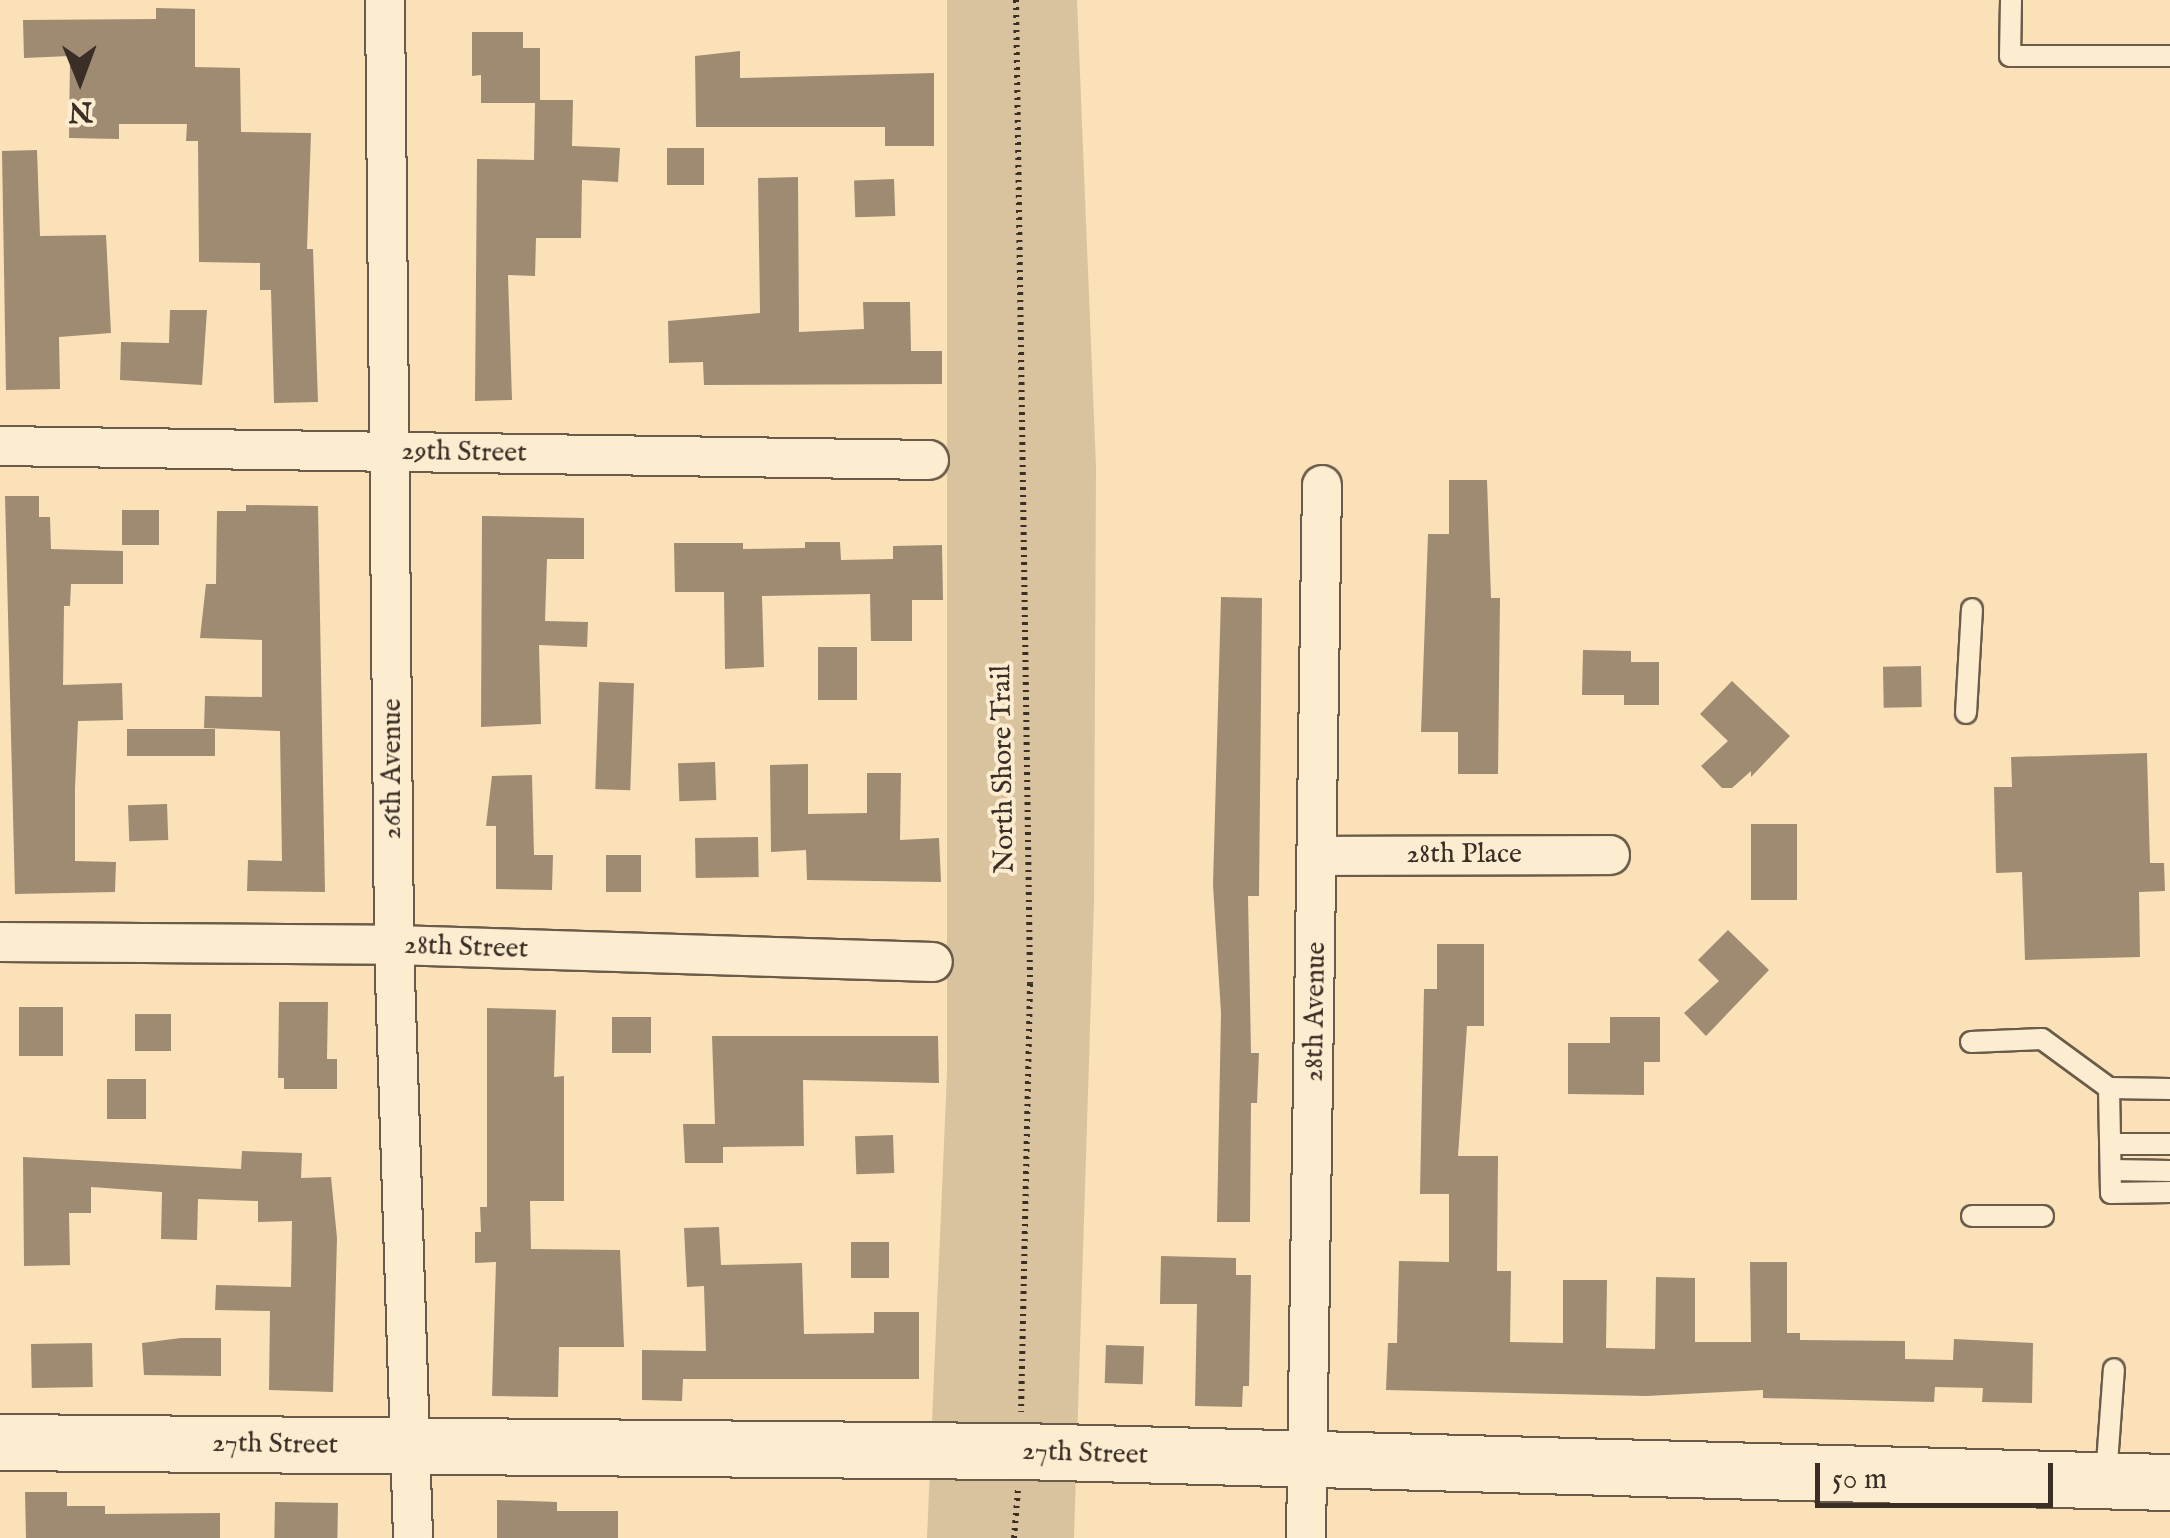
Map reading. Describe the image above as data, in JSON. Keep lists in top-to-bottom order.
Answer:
{
  "streets": {
    "street": [
      "29th Street",
      "26th Avenue",
      "28th Place",
      "28th Street",
      "28th Avenue",
      "27th Street"
    ],
    "path": ["North Shore Trail"]
  },
  "crossings": [
    ["29th Street", "26th Avenue"],
    ["26th Avenue", "28th Street"],
    ["26th Avenue", "27th Street"],
    ["North Shore Trail", "27th Street"],
    ["28th Place", "28th Avenue"],
    ["28th Avenue", "27th Street"]
  ],
  "scale_bar": "50 m",
  "north": "bottom"
}
